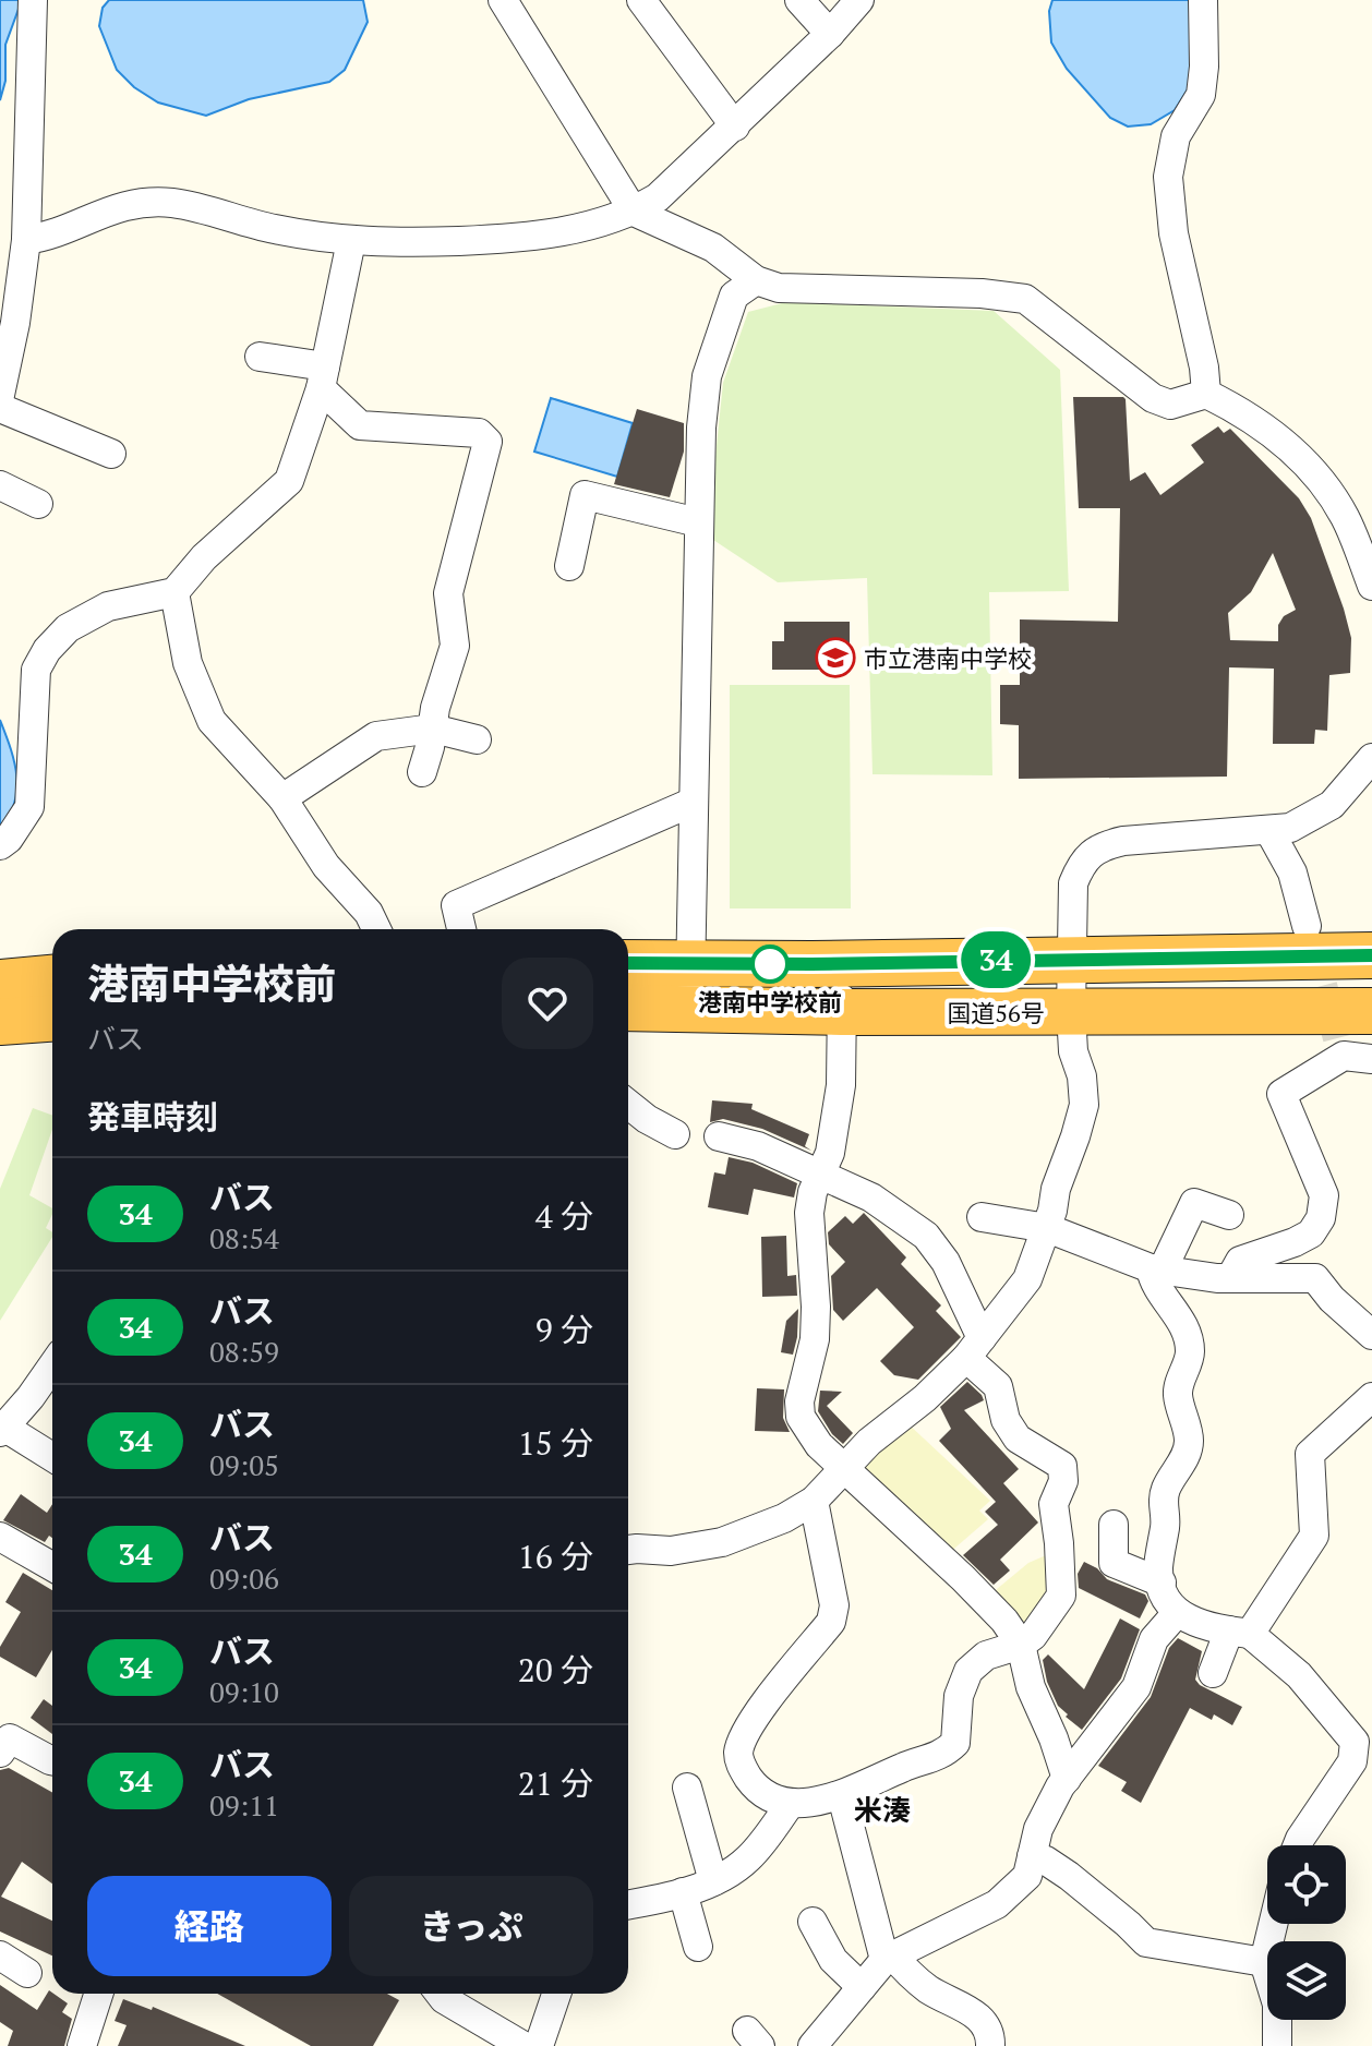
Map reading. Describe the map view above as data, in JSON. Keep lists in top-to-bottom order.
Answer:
{
  "streets": {
    "highway": ["国道56号"]
  },
  "districts": ["米湊"],
  "places": {
    "school or university": ["市立港南中学校"],
    "other": ["港南中学校前"]
  },
  "lines": ["bus line 34"],
  "page": {
    "on_map": "34",
    "heading": [
      ["港南中学校前", "バス"],
      "発車時刻"
    ],
    "list": [
      {
        "mark": "34",
        "name": "バス",
        "note": "08:54",
        "value": "4 分"
      },
      {
        "mark": "34",
        "name": "バス",
        "note": "08:59",
        "value": "9 分"
      },
      {
        "mark": "34",
        "name": "バス",
        "note": "09:05",
        "value": "15 分"
      },
      {
        "mark": "34",
        "name": "バス",
        "note": "09:06",
        "value": "16 分"
      },
      {
        "mark": "34",
        "name": "バス",
        "note": "09:10",
        "value": "20 分"
      },
      {
        "mark": "34",
        "name": "バス",
        "note": "09:11",
        "value": "21 分"
      }
    ],
    "buttons": ["経路", "きっぷ"]
  }
}
